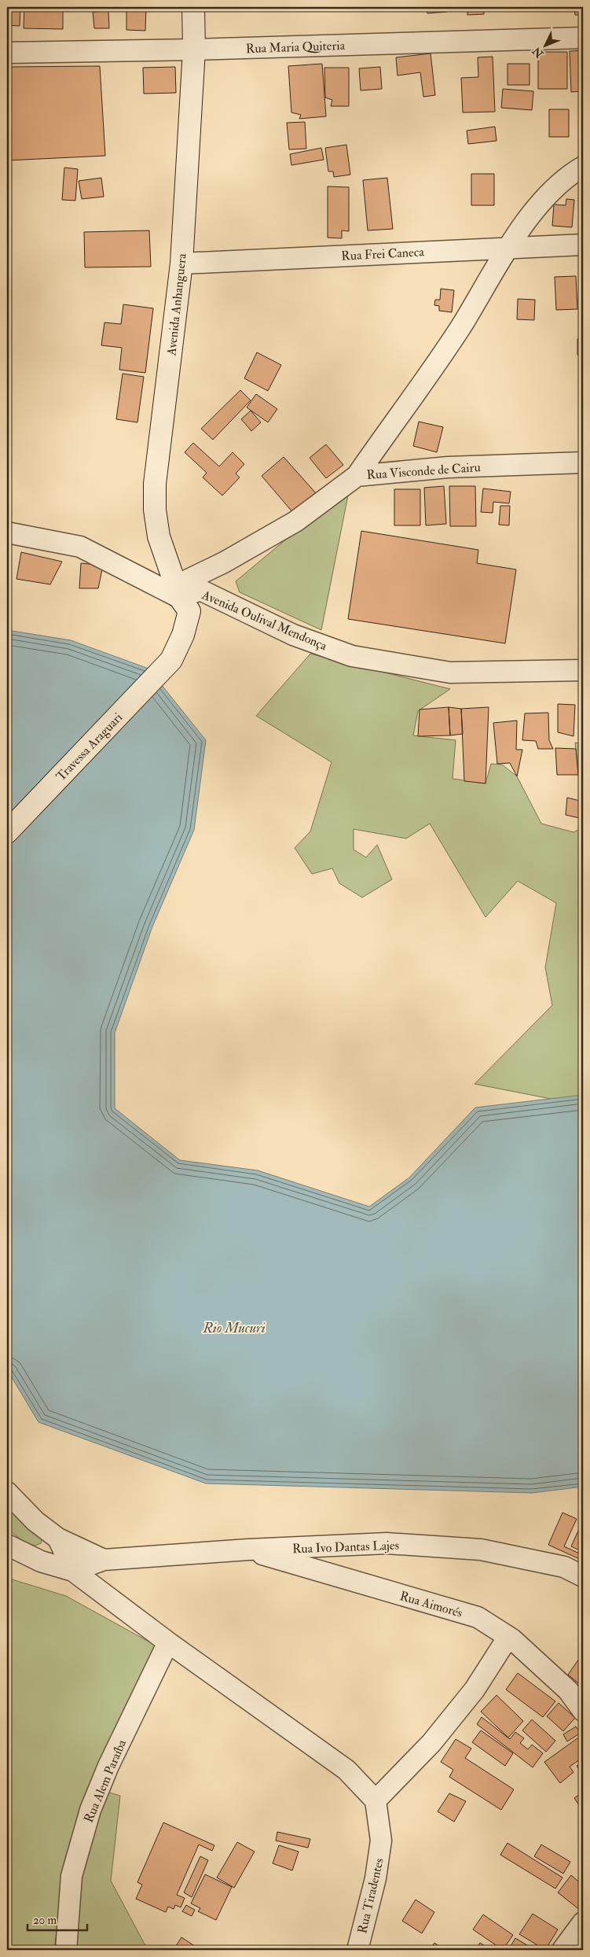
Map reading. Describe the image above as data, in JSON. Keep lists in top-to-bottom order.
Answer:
{
  "streets": {
    "street": [
      "Rua Maria Quiteria",
      "Rua Frei Caneca",
      "Avenida Anhanguera",
      "Rua Visconde de Cairu",
      "Avenida Oulival Mendonça",
      "Travessa Araguari",
      "Rua Ivo Dantas Lajes",
      "Rua Aimorés",
      "Rua Alem Paraíba",
      "Rua Tiradentes"
    ]
  },
  "crossings": [
    ["Rua Maria Quiteria", "Avenida Anhanguera"],
    ["Rua Frei Caneca", "Avenida Anhanguera"],
    ["Avenida Anhanguera", "Rua Visconde de Cairu"],
    ["Avenida Anhanguera", "Avenida Oulival Mendonça"],
    ["Rua Visconde de Cairu", "Avenida Oulival Mendonça"],
    ["Avenida Oulival Mendonça", "Travessa Araguari"],
    ["Rua Ivo Dantas Lajes", "Rua Aimorés"]
  ],
  "water": ["Rio Mucuri"],
  "scale_bar": "20 m",
  "north": "bottom left"
}
